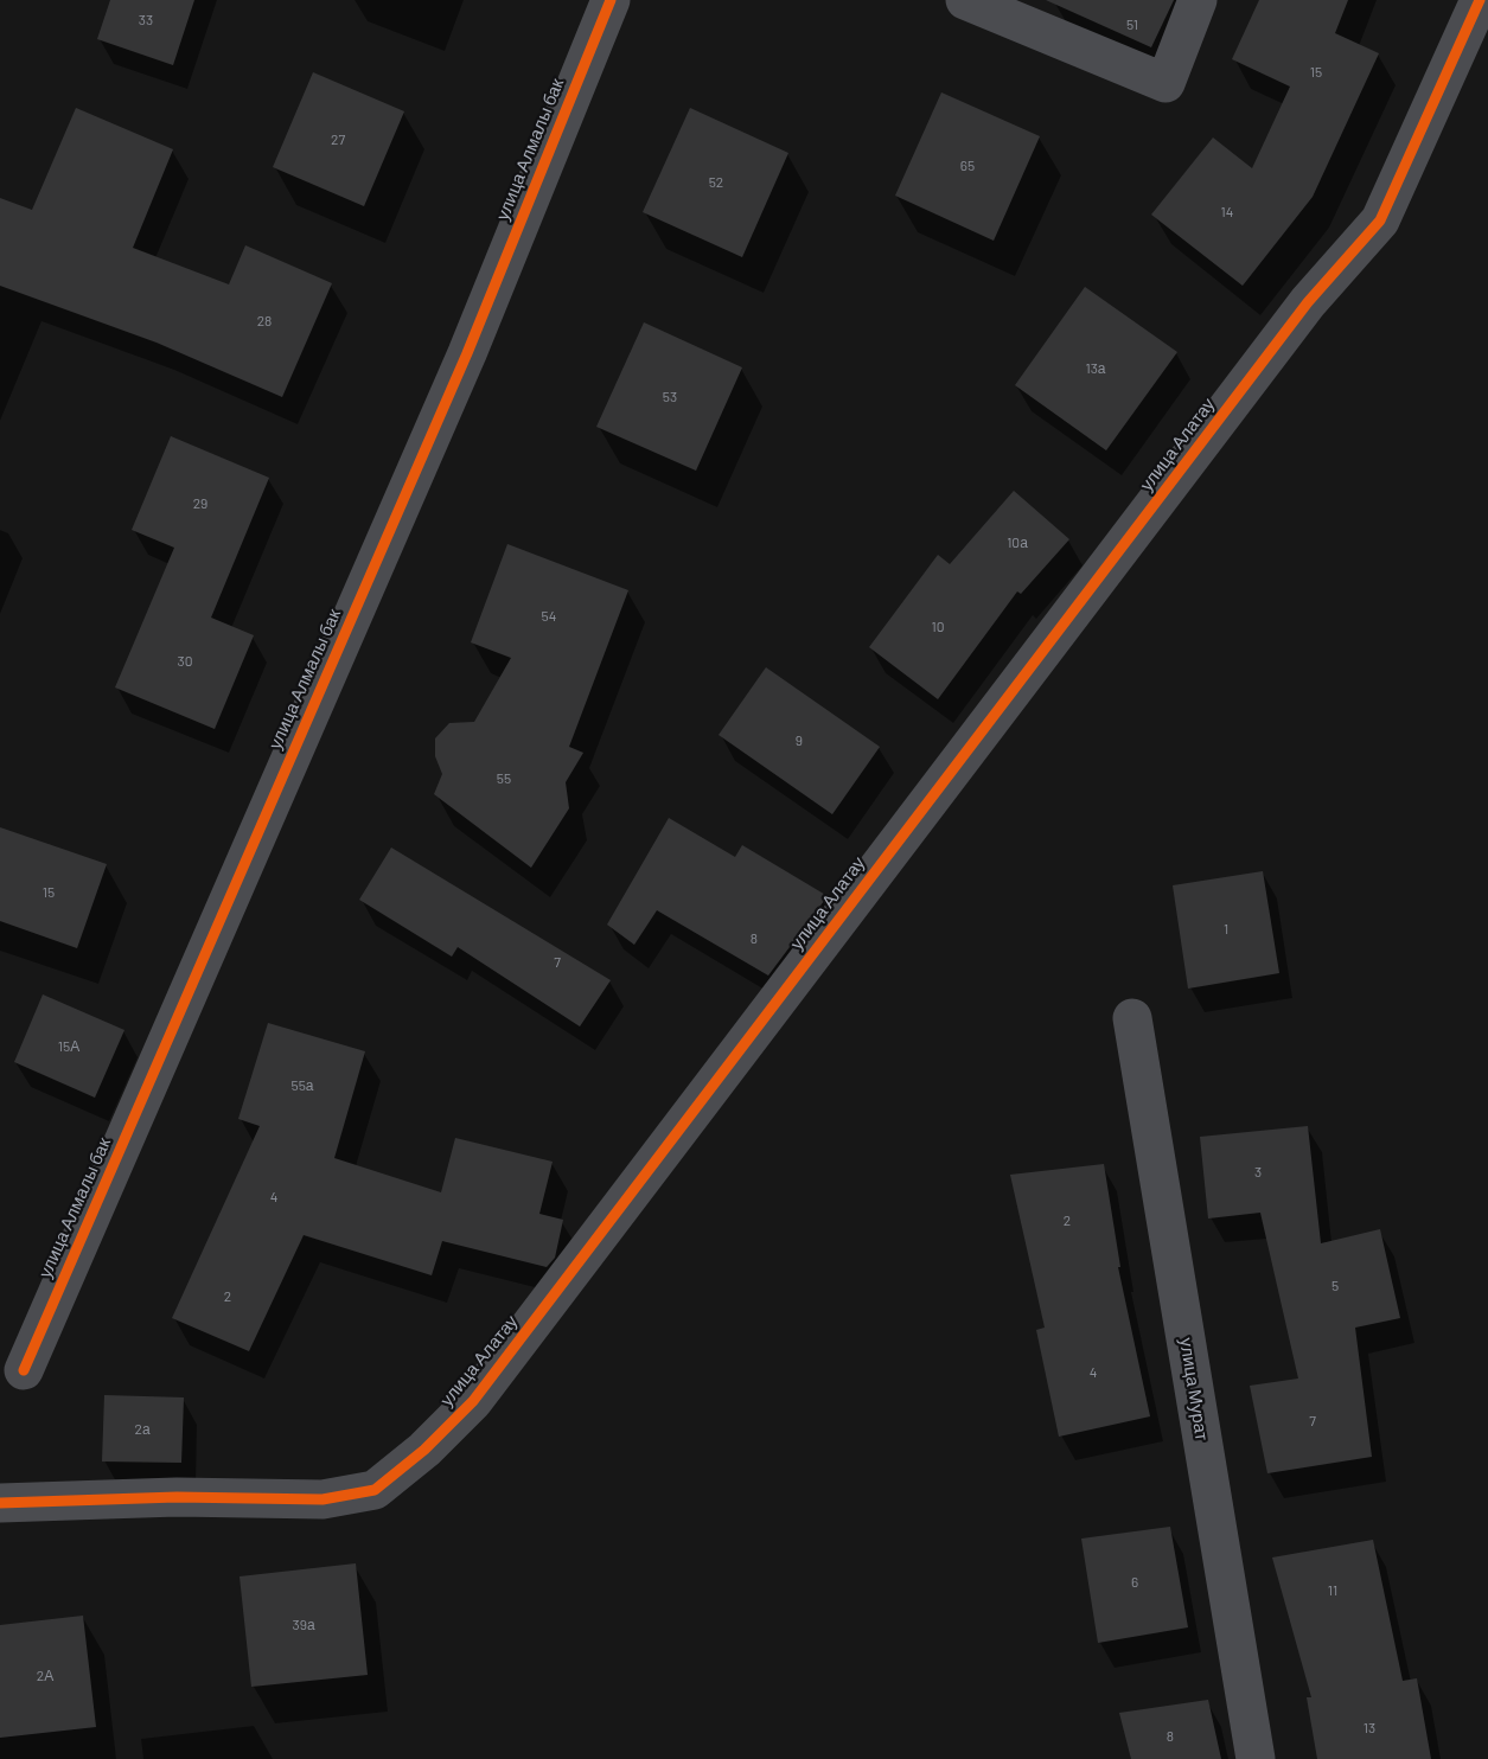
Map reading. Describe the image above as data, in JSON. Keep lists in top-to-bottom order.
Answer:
{
  "streets": {
    "street": ["улица Алмалы бак", "улица Алатау", "улица Мурат"]
  },
  "house_numbers": [
    "33",
    "51",
    "15",
    "27",
    "65",
    "52",
    "14",
    "28",
    "13а",
    "53",
    "29",
    "10а",
    "54",
    "10",
    "30",
    "9",
    "55",
    "15",
    "1",
    "8",
    "7",
    "15А",
    "55а",
    "3",
    "4",
    "2",
    "5",
    "2",
    "4",
    "7",
    "2а",
    "6",
    "11",
    "39а",
    "2А",
    "13",
    "8"
  ]
}
